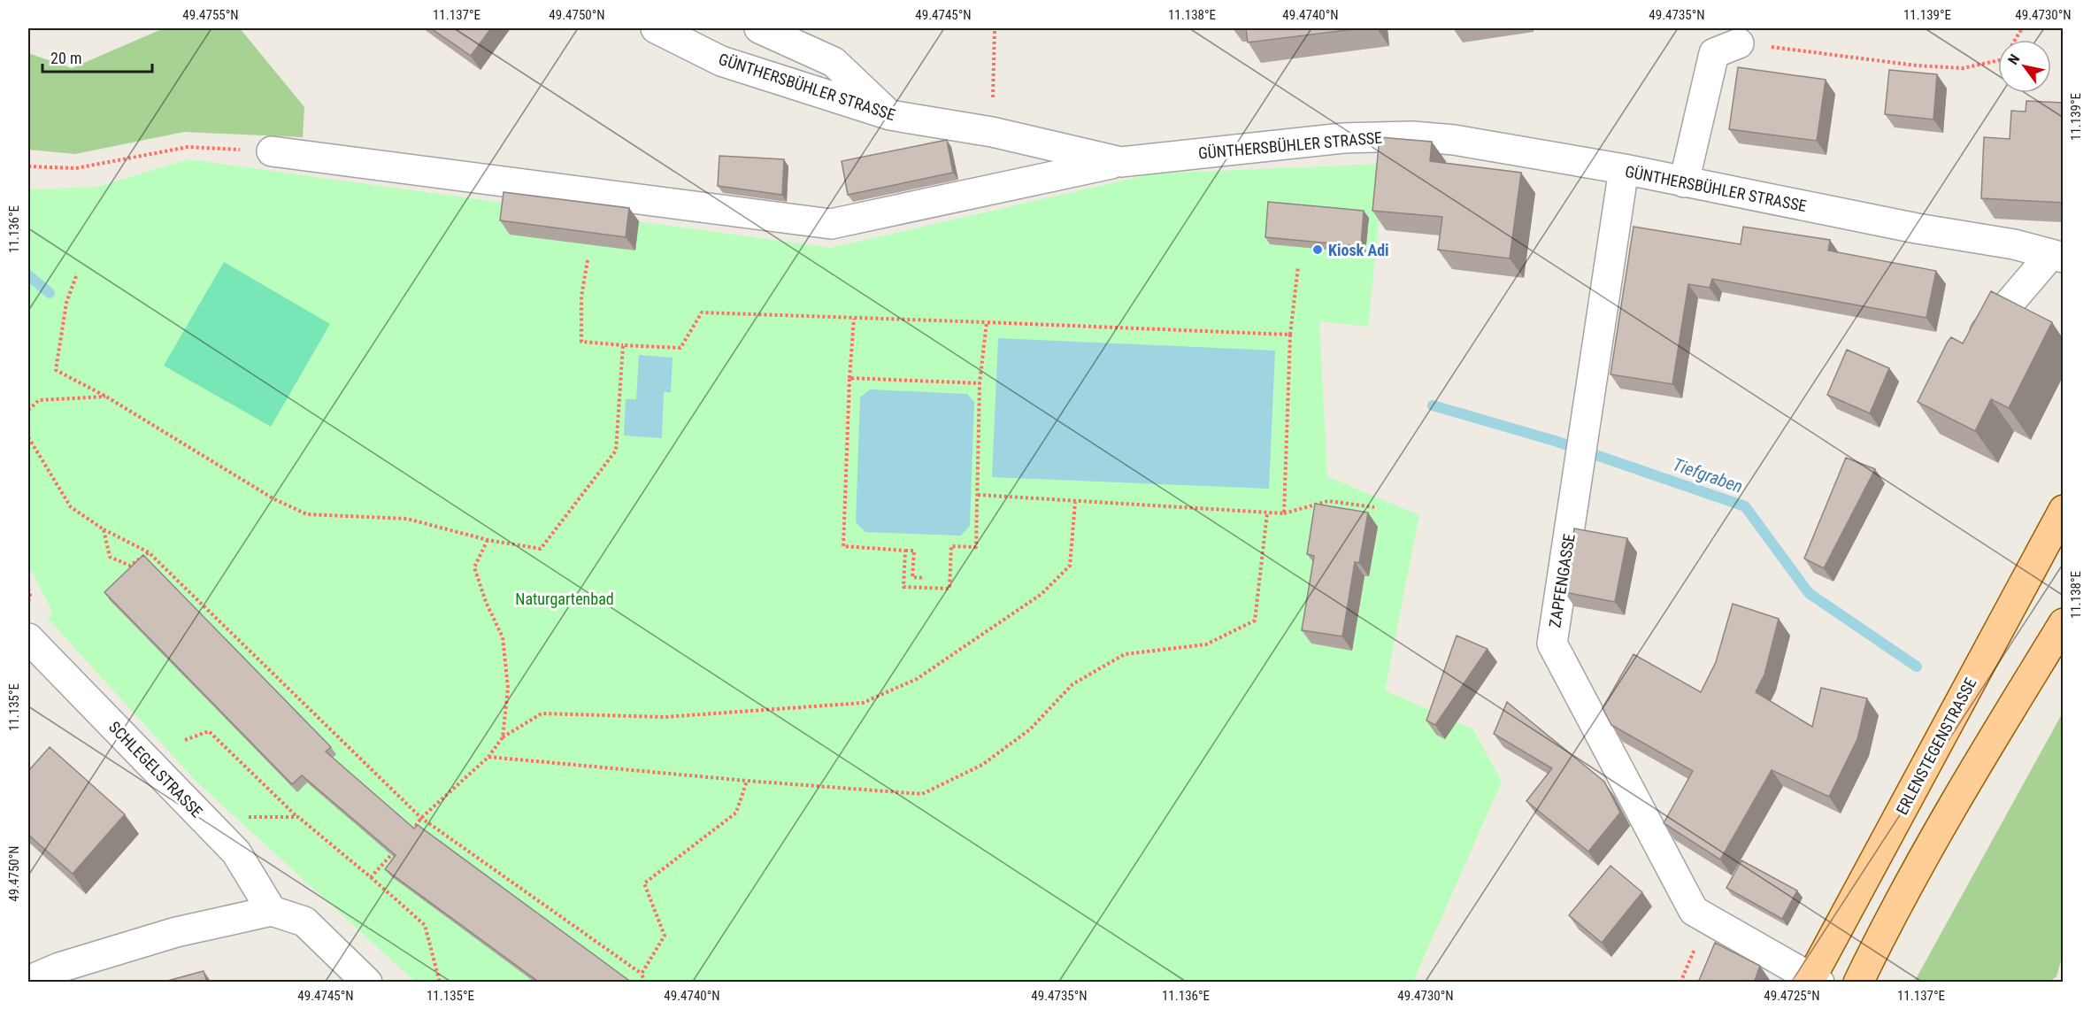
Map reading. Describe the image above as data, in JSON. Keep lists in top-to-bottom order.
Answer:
{
  "streets": {
    "main road": ["ERLENSTEGENSTRASSE"],
    "street": ["GÜNTHERSBÜHLER STRASSE", "ZAPFENGASSE", "SCHLEGELSTRASSE"]
  },
  "crossings": [
    ["GÜNTHERSBÜHLER STRASSE", "ZAPFENGASSE"],
    ["ZAPFENGASSE", "ERLENSTEGENSTRASSE"]
  ],
  "water": ["Tiefgraben"],
  "parks": ["Naturgartenbad"],
  "places": ["Kiosk Adi"],
  "scale_bar": "20 m",
  "north": "top left",
  "coordinates": [
    "49.4755°N",
    "11.137°E",
    "49.4750°N",
    "49.4745°N",
    "11.138°E",
    "49.4740°N",
    "49.4735°N",
    "11.139°E",
    "49.4730°N",
    "11.136°E",
    "11.135°E",
    "49.4725°N"
  ]
}
